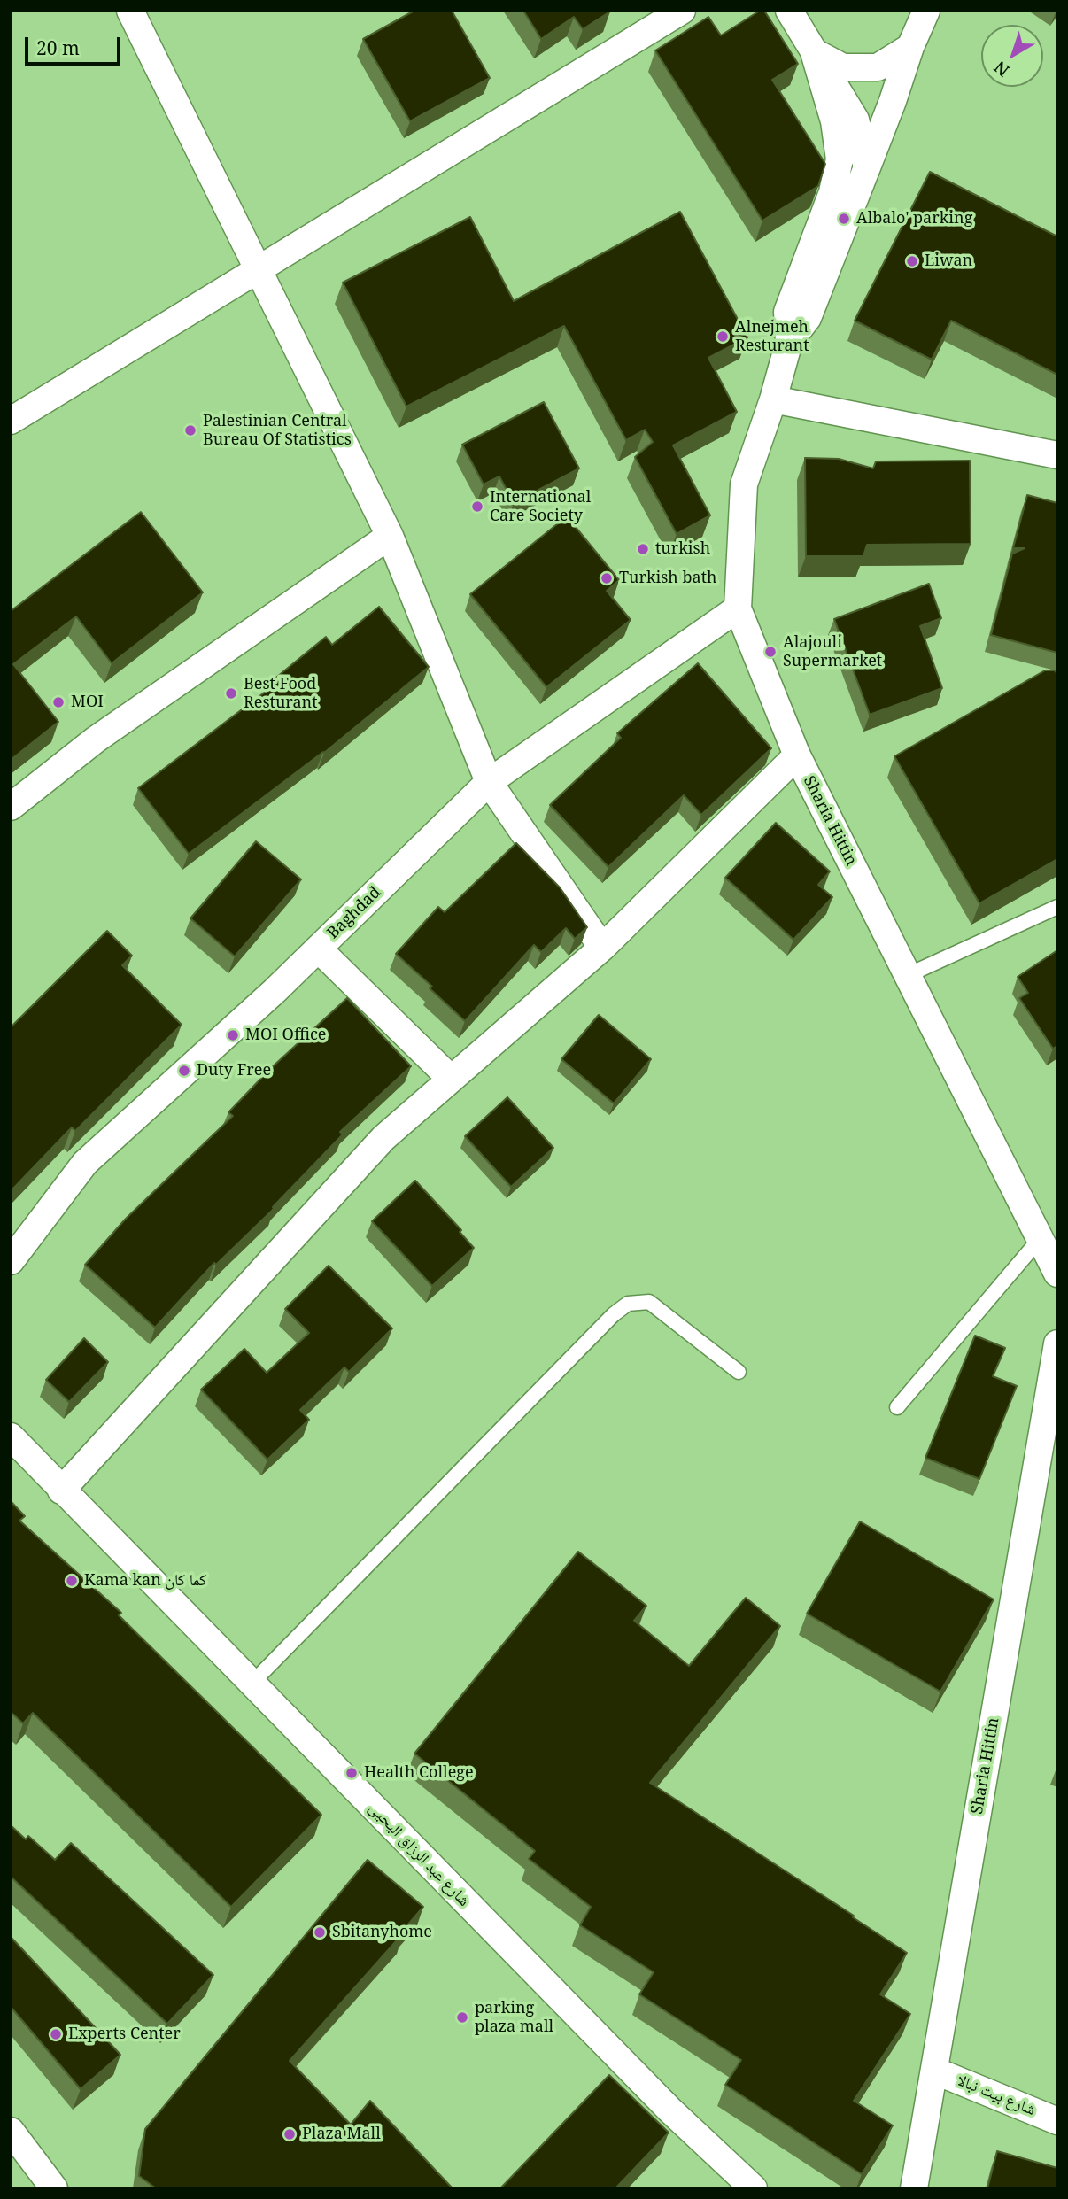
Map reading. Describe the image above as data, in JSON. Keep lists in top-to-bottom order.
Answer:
{
  "streets": {
    "street": [
      "Sharia Hittin",
      "Baghdad",
      "شارع عبد الرزاق اليحيى",
      "شارع بيت نبالا"
    ]
  },
  "crossings": [
    ["Sharia Hittin", "Baghdad"],
    ["Sharia Hittin", "شارع بيت نبالا"]
  ],
  "places": [
    "Albalo' parking",
    "Liwan",
    "Alnejmeh Resturant",
    "Palestinian Central Bureau Of Statistics",
    "International Care Society",
    "turkish",
    "Turkish bath",
    "Alajouli Supermarket",
    "Best Food Resturant",
    "MOI",
    "MOI Office",
    "Duty Free",
    "Kama kan كما كان",
    "Health College",
    "Sbitanyhome",
    "parking plaza mall",
    "Experts Center",
    "Plaza Mall"
  ],
  "scale_bar": "20 m",
  "north": "bottom left"
}
